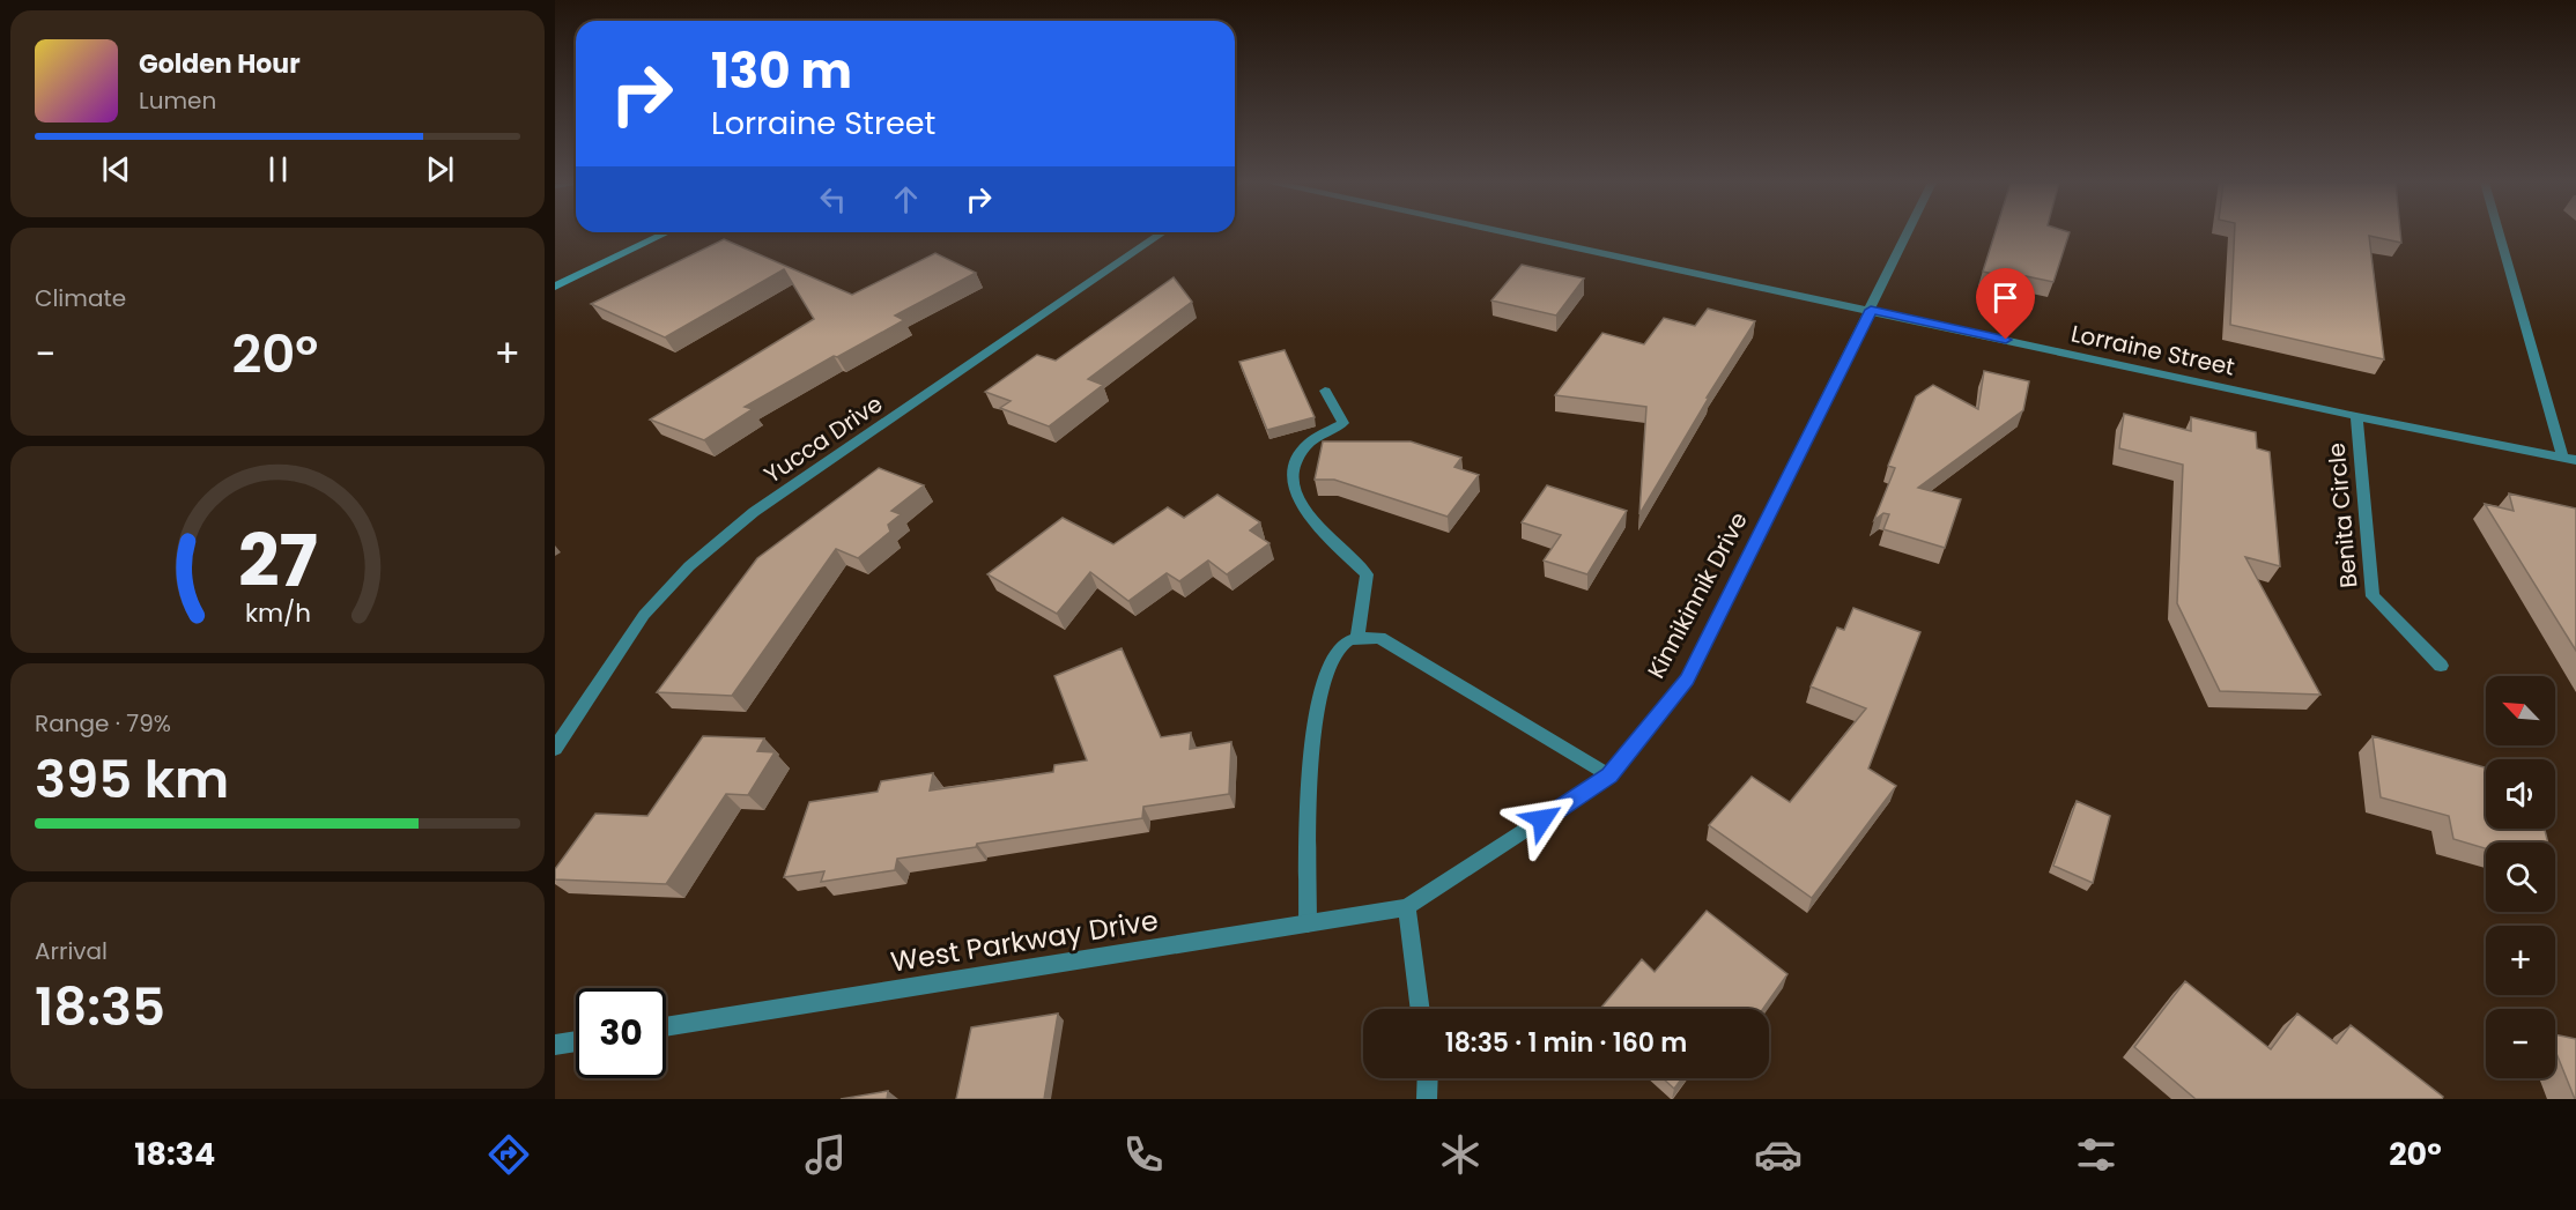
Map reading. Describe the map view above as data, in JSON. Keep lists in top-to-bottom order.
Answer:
{
  "streets": {
    "street": [
      "Lorraine Street",
      "Yucca Drive",
      "Benita Circle",
      "Kinnikinnik Drive",
      "West Parkway Drive"
    ]
  },
  "crossings": [
    ["Lorraine Street", "Benita Circle"],
    ["Lorraine Street", "Kinnikinnik Drive"],
    ["Kinnikinnik Drive", "West Parkway Drive"]
  ],
  "north": "top left",
  "page": {
    "turn": ["130 m", "Lorraine Street"],
    "song": ["Golden Hour", "Lumen"],
    "tile": [
      "Climate",
      ["Range · 79%", "395 km"],
      ["Arrival", "18:35"]
    ],
    "heat": ["−", "20°", "+"],
    "map_buttons": ["+", "−"],
    "limit": "30",
    "trip": "18:35 · 1 min · 160 m",
    "tabs": ["18:34", "20°"],
    "gauge": ["27", "km/h"]
  }
}
